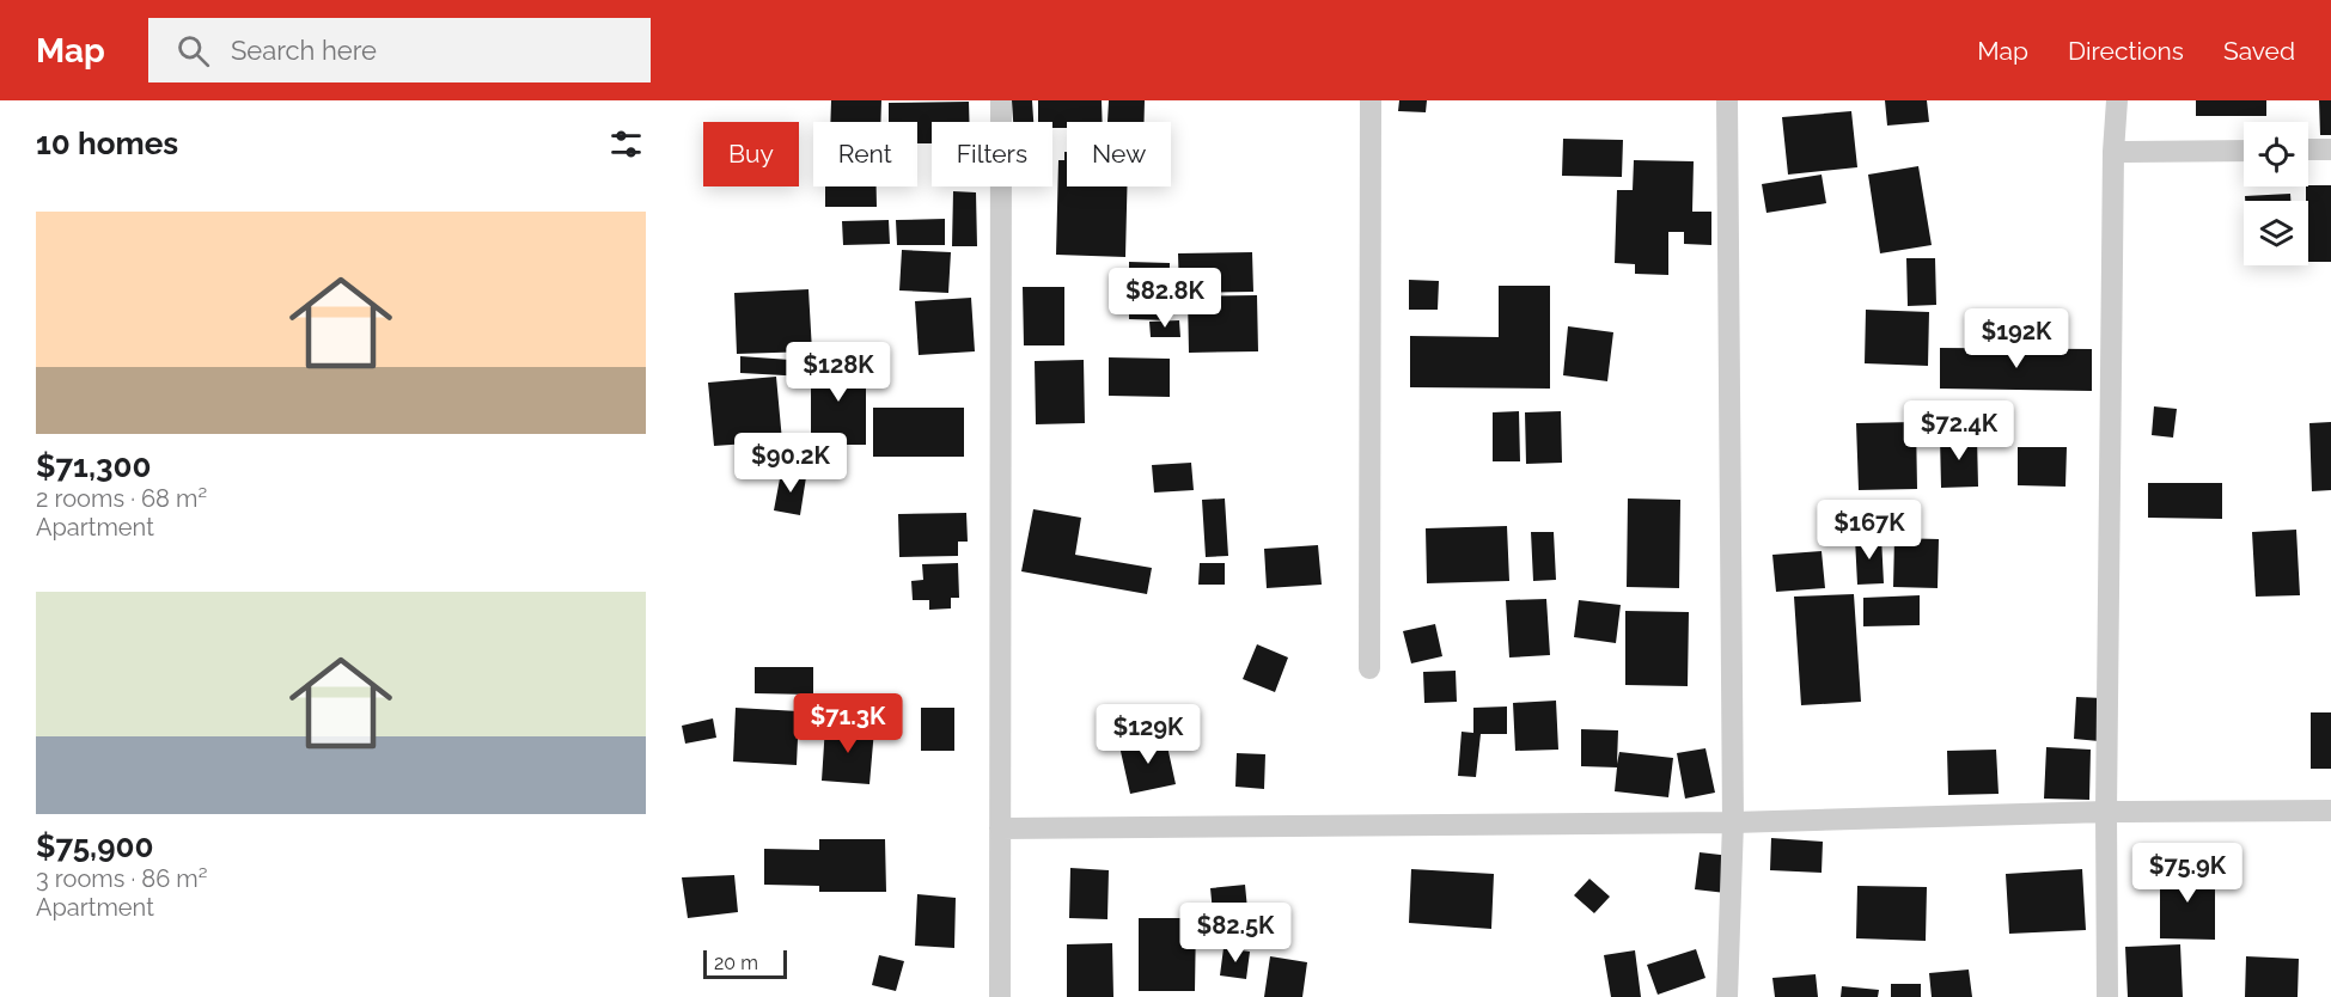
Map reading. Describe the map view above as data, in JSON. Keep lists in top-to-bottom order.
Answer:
{
  "scale_bar": "20 m",
  "page": {
    "header": "Map",
    "search": "Search here",
    "nav": ["Map", "Directions", "Saved"],
    "heading": "10 homes",
    "chip": [
      "Buy",
      "Rent",
      "Filters",
      "New"
    ],
    "list": [
      {
        "name": "$71,300",
        "note": "2 rooms · 68 m² · Apartment"
      },
      {
        "name": "$75,900",
        "note": "3 rooms · 86 m² · Apartment"
      }
    ],
    "price": [
      "$82.8K",
      "$192K",
      "$128K",
      "$72.4K",
      "$90.2K",
      "$167K",
      "$71.3K",
      "$129K",
      "$75.9K",
      "$82.5K"
    ],
    "scale": "20 m"
  }
}
